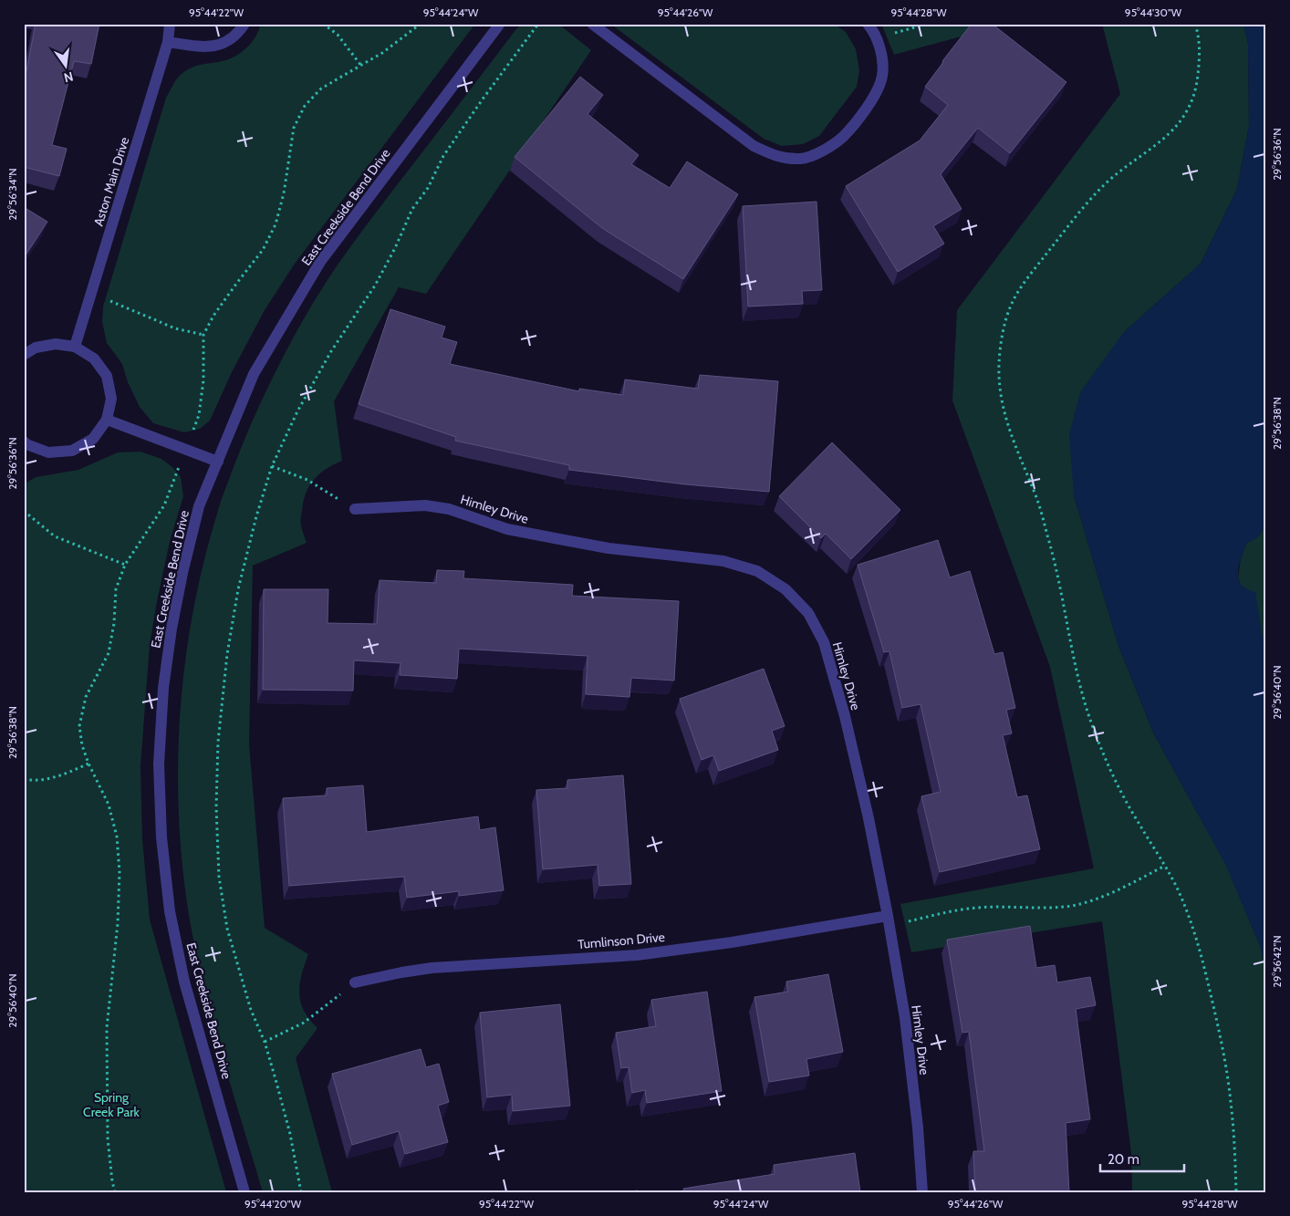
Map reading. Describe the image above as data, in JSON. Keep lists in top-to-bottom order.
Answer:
{
  "streets": {
    "street": [
      "Aston Main Drive",
      "East Creekside Bend Drive",
      "Himley Drive",
      "Tumlinson Drive"
    ]
  },
  "crossings": [
    ["Himley Drive", "Tumlinson Drive"]
  ],
  "parks": ["Spring Creek Park"],
  "scale_bar": "20 m",
  "north": "bottom",
  "coordinates": [
    "95°44'22\"W",
    "95°44'24\"W",
    "95°44'26\"W",
    "95°44'28\"W",
    "95°44'30\"W",
    "29°56'36\"N",
    "29°56'34\"N",
    "29°56'38\"N",
    "29°56'40\"N",
    "29°56'42\"N",
    "95°44'20\"W"
  ]
}
